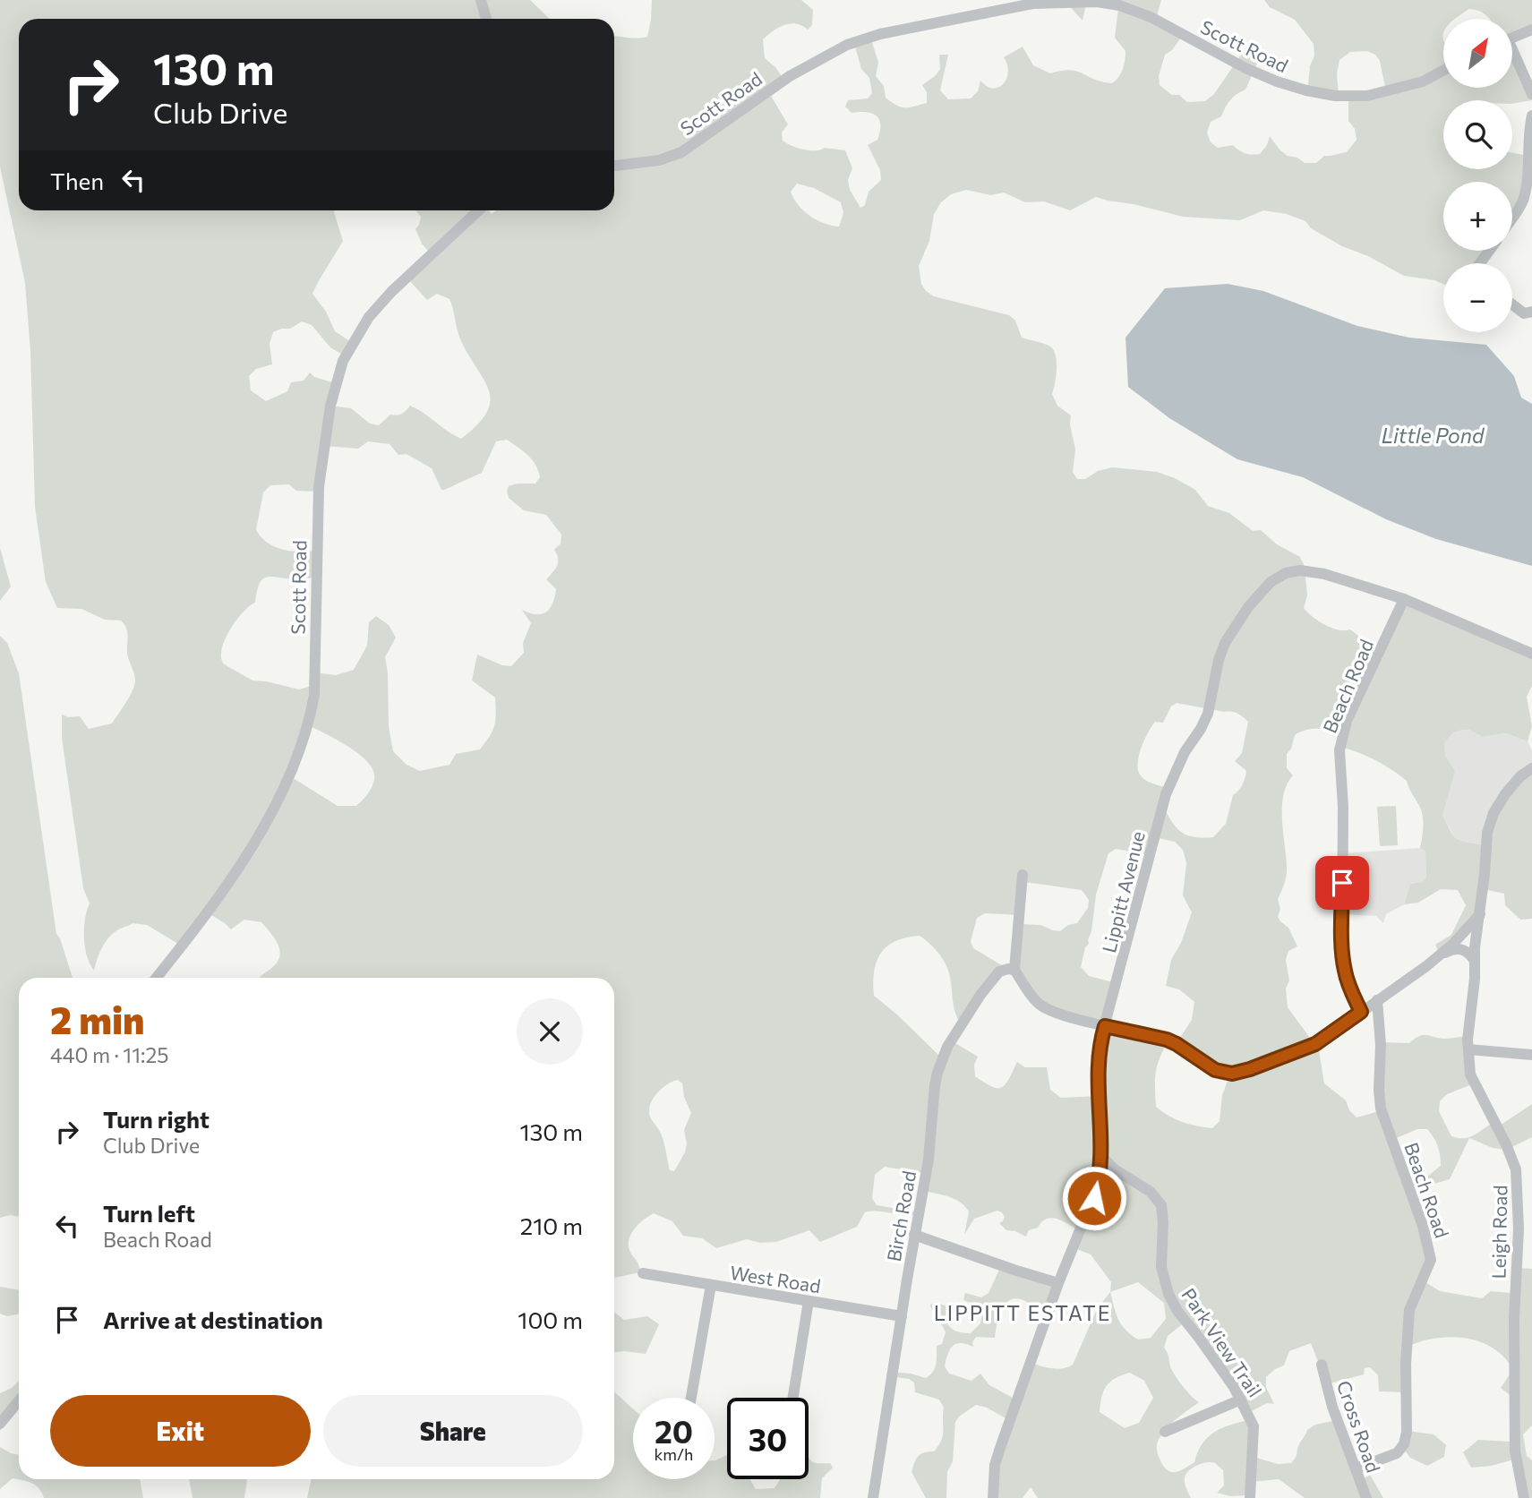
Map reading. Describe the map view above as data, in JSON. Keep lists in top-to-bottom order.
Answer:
{
  "streets": {
    "street": [
      "Scott Road",
      "Beach Road",
      "Lippitt Avenue",
      "Birch Road",
      "Leigh Road",
      "West Road",
      "Park View Trail",
      "Cross Road"
    ]
  },
  "crossings": [
    ["Beach Road", "Lippitt Avenue"],
    ["Beach Road", "Cross Road"],
    ["Lippitt Avenue", "Park View Trail"],
    ["Birch Road", "West Road"]
  ],
  "districts": ["LIPPITT ESTATE"],
  "water": ["Little Pond"],
  "north": "top right",
  "page": {
    "map_buttons": ["+", "−"],
    "turn": ["130 m", "Club Drive"],
    "then": "Then",
    "heading": ["2 min", "440 m · 11:25"],
    "list": [
      {
        "name": "Turn right",
        "note": "Club Drive",
        "value": "130 m"
      },
      {
        "name": "Turn left",
        "note": "Beach Road",
        "value": "210 m"
      },
      {
        "name": "Arrive at destination",
        "value": "100 m"
      }
    ],
    "buttons": ["Exit", "Share"],
    "speed": "20 km/h",
    "limit": "30"
  }
}
